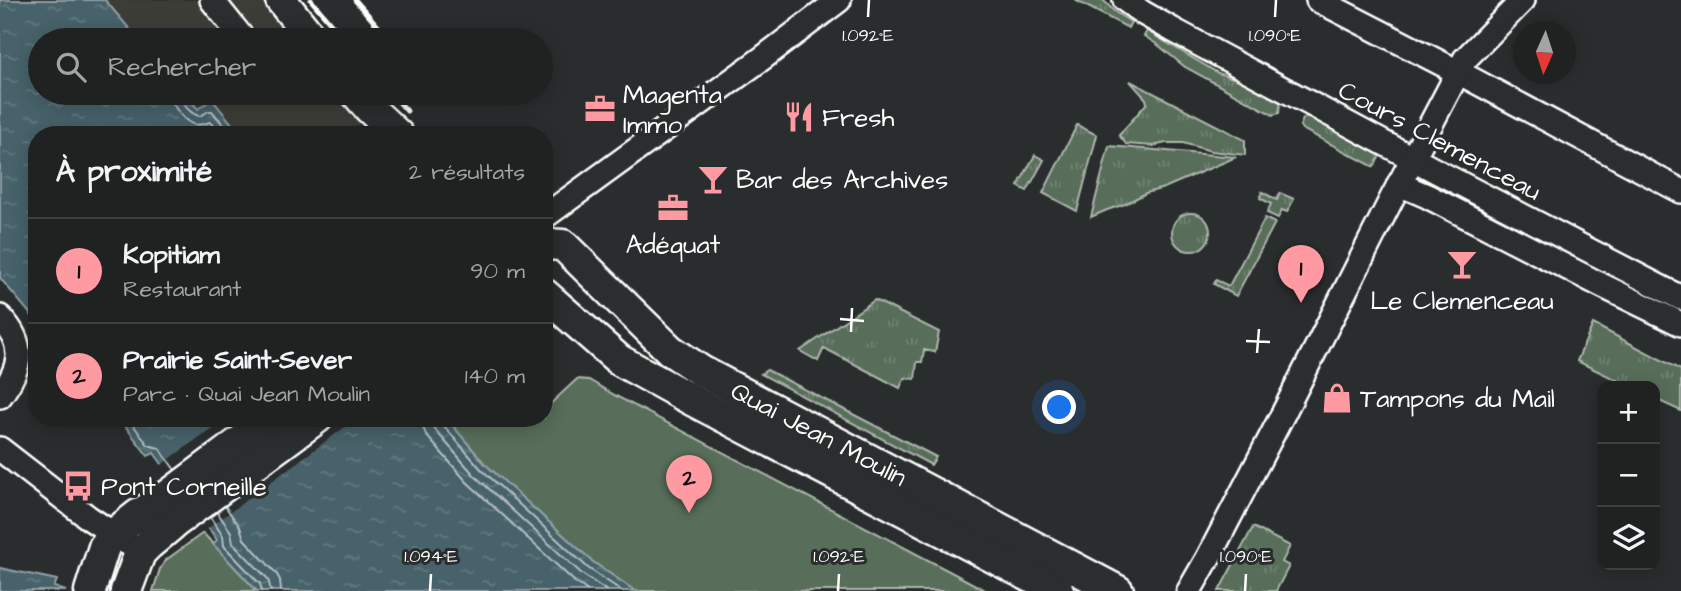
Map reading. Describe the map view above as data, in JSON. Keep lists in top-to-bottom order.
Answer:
{
  "streets": {
    "main road": ["Quai Jean Moulin"],
    "street": ["Cours Clemenceau"]
  },
  "places": {
    "office": ["Magenta Immo", "Adéquat"],
    "restaurant": ["Fresh"],
    "bar": ["Bar des Archives", "Le Clemenceau"],
    "shop": ["Tampons du Mail"],
    "bus stop": ["Pont Corneille"]
  },
  "north": "bottom",
  "page": {
    "search": "Rechercher",
    "heading": ["À proximité", "2 résultats"],
    "list": [
      {
        "mark": "1",
        "name": "Kopitiam",
        "note": "Restaurant",
        "value": "90 m"
      },
      {
        "mark": "2",
        "name": "Prairie Saint-Sever",
        "note": "Parc · Quai Jean Moulin",
        "value": "140 m"
      }
    ],
    "pins": ["1", "2"],
    "map_buttons": ["+", "−"]
  },
  "coordinates": ["1.092°E", "1.090°E", "1.094°E"]
}
